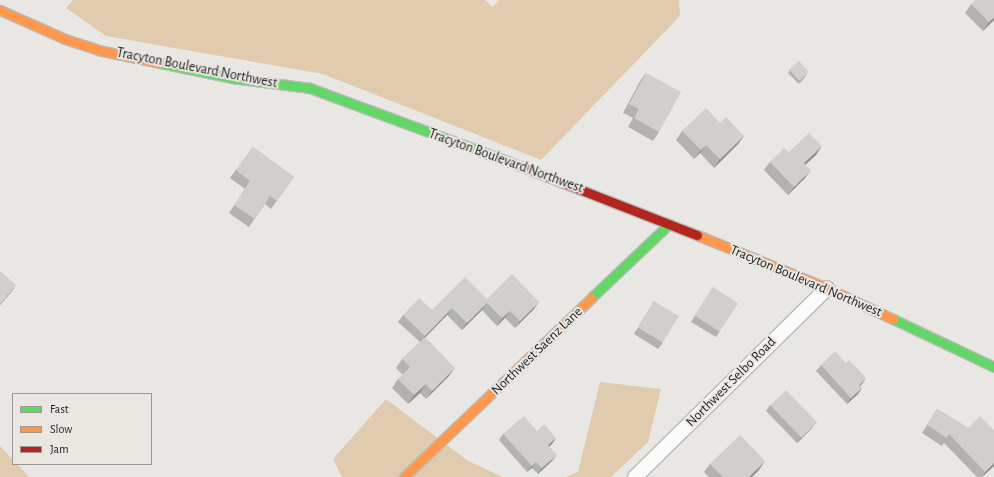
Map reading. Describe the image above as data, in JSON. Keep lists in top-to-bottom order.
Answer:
{
  "streets": {
    "main road": ["Tracyton Boulevard Northwest", "Northwest Saenz Lane"],
    "street": ["Northwest Selbo Road"]
  },
  "crossings": [
    ["Tracyton Boulevard Northwest", "Northwest Saenz Lane"],
    ["Tracyton Boulevard Northwest", "Northwest Selbo Road"]
  ],
  "legend": ["Fast", "Slow", "Jam"]
}
